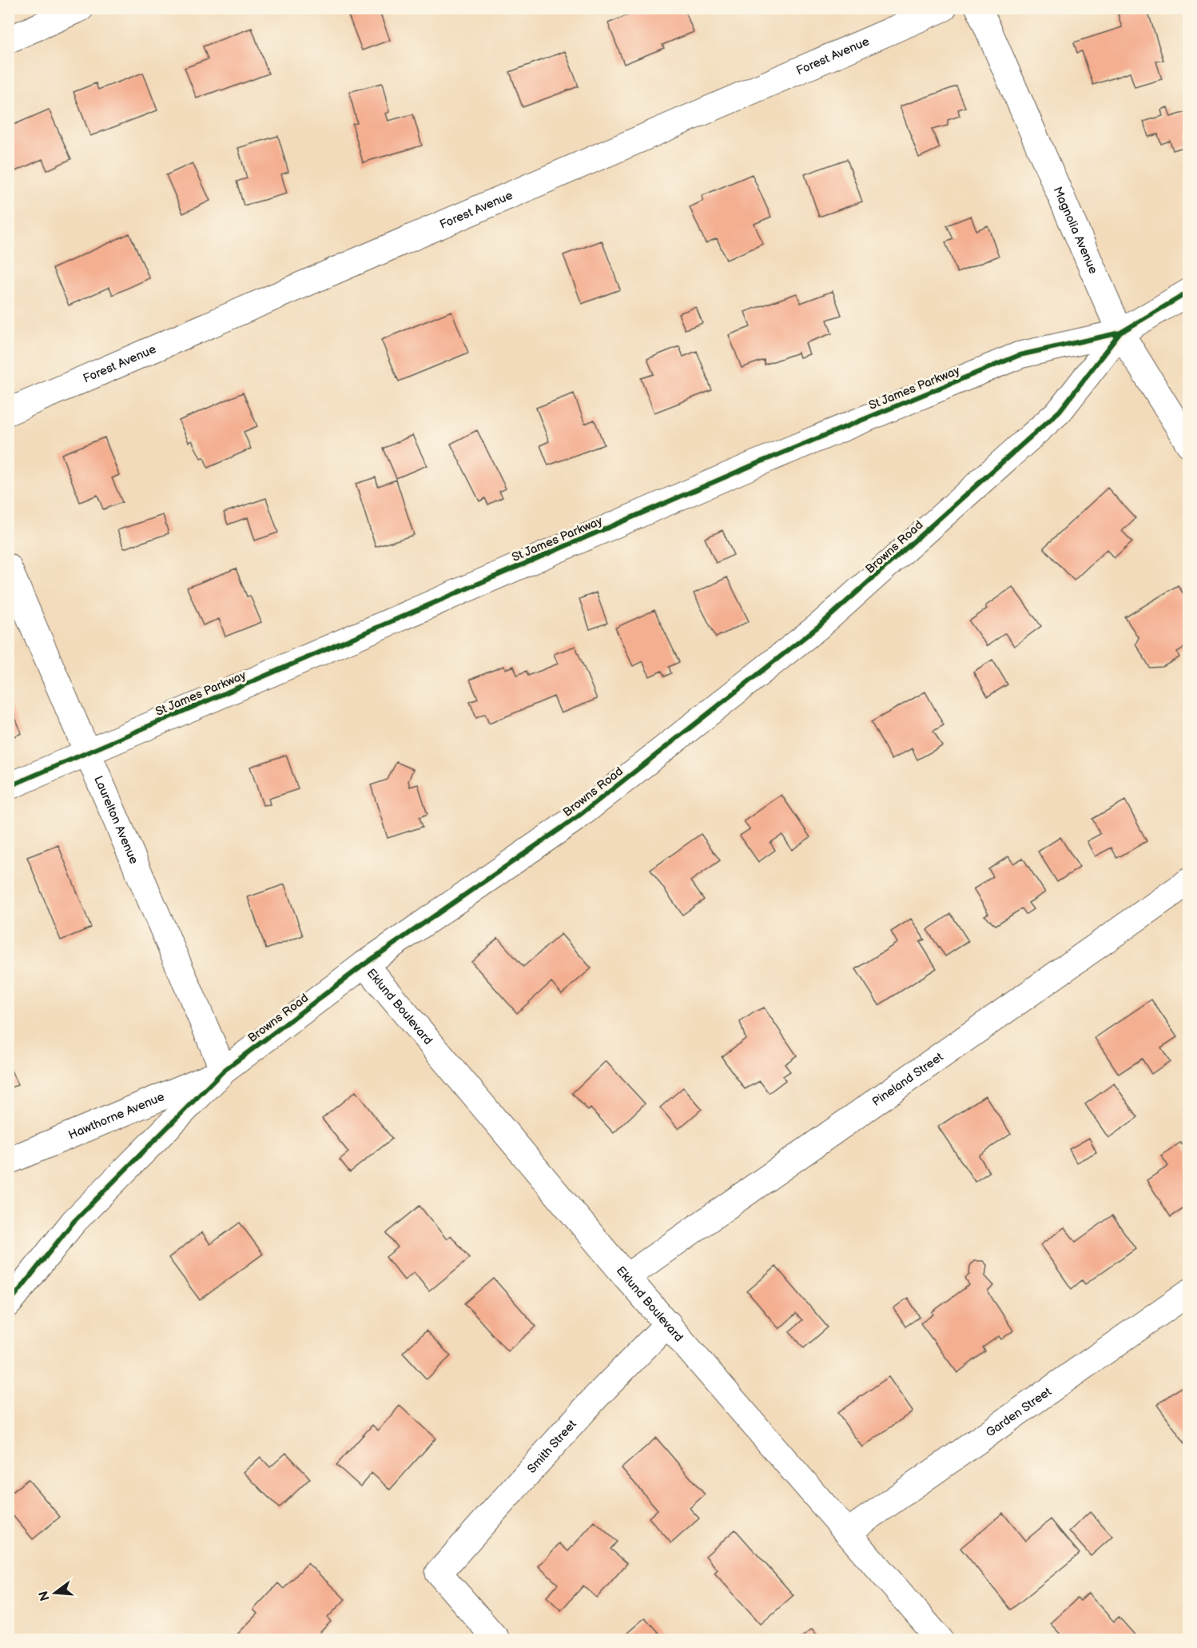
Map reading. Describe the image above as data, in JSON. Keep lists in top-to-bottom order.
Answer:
{
  "streets": {
    "street": [
      "Forest Avenue",
      "Magnolia Avenue",
      "St James Parkway",
      "Browns Road",
      "Laurelton Avenue",
      "Eklund Boulevard",
      "Pineland Street",
      "Hawthorne Avenue",
      "Garden Street",
      "Smith Street"
    ]
  },
  "crossings": [
    ["Magnolia Avenue", "St James Parkway"],
    ["Magnolia Avenue", "Browns Road"],
    ["St James Parkway", "Browns Road"],
    ["St James Parkway", "Laurelton Avenue"],
    ["Browns Road", "Laurelton Avenue"],
    ["Browns Road", "Eklund Boulevard"],
    ["Browns Road", "Hawthorne Avenue"],
    ["Laurelton Avenue", "Hawthorne Avenue"],
    ["Eklund Boulevard", "Pineland Street"],
    ["Eklund Boulevard", "Garden Street"],
    ["Eklund Boulevard", "Smith Street"]
  ],
  "north": "left"
}
